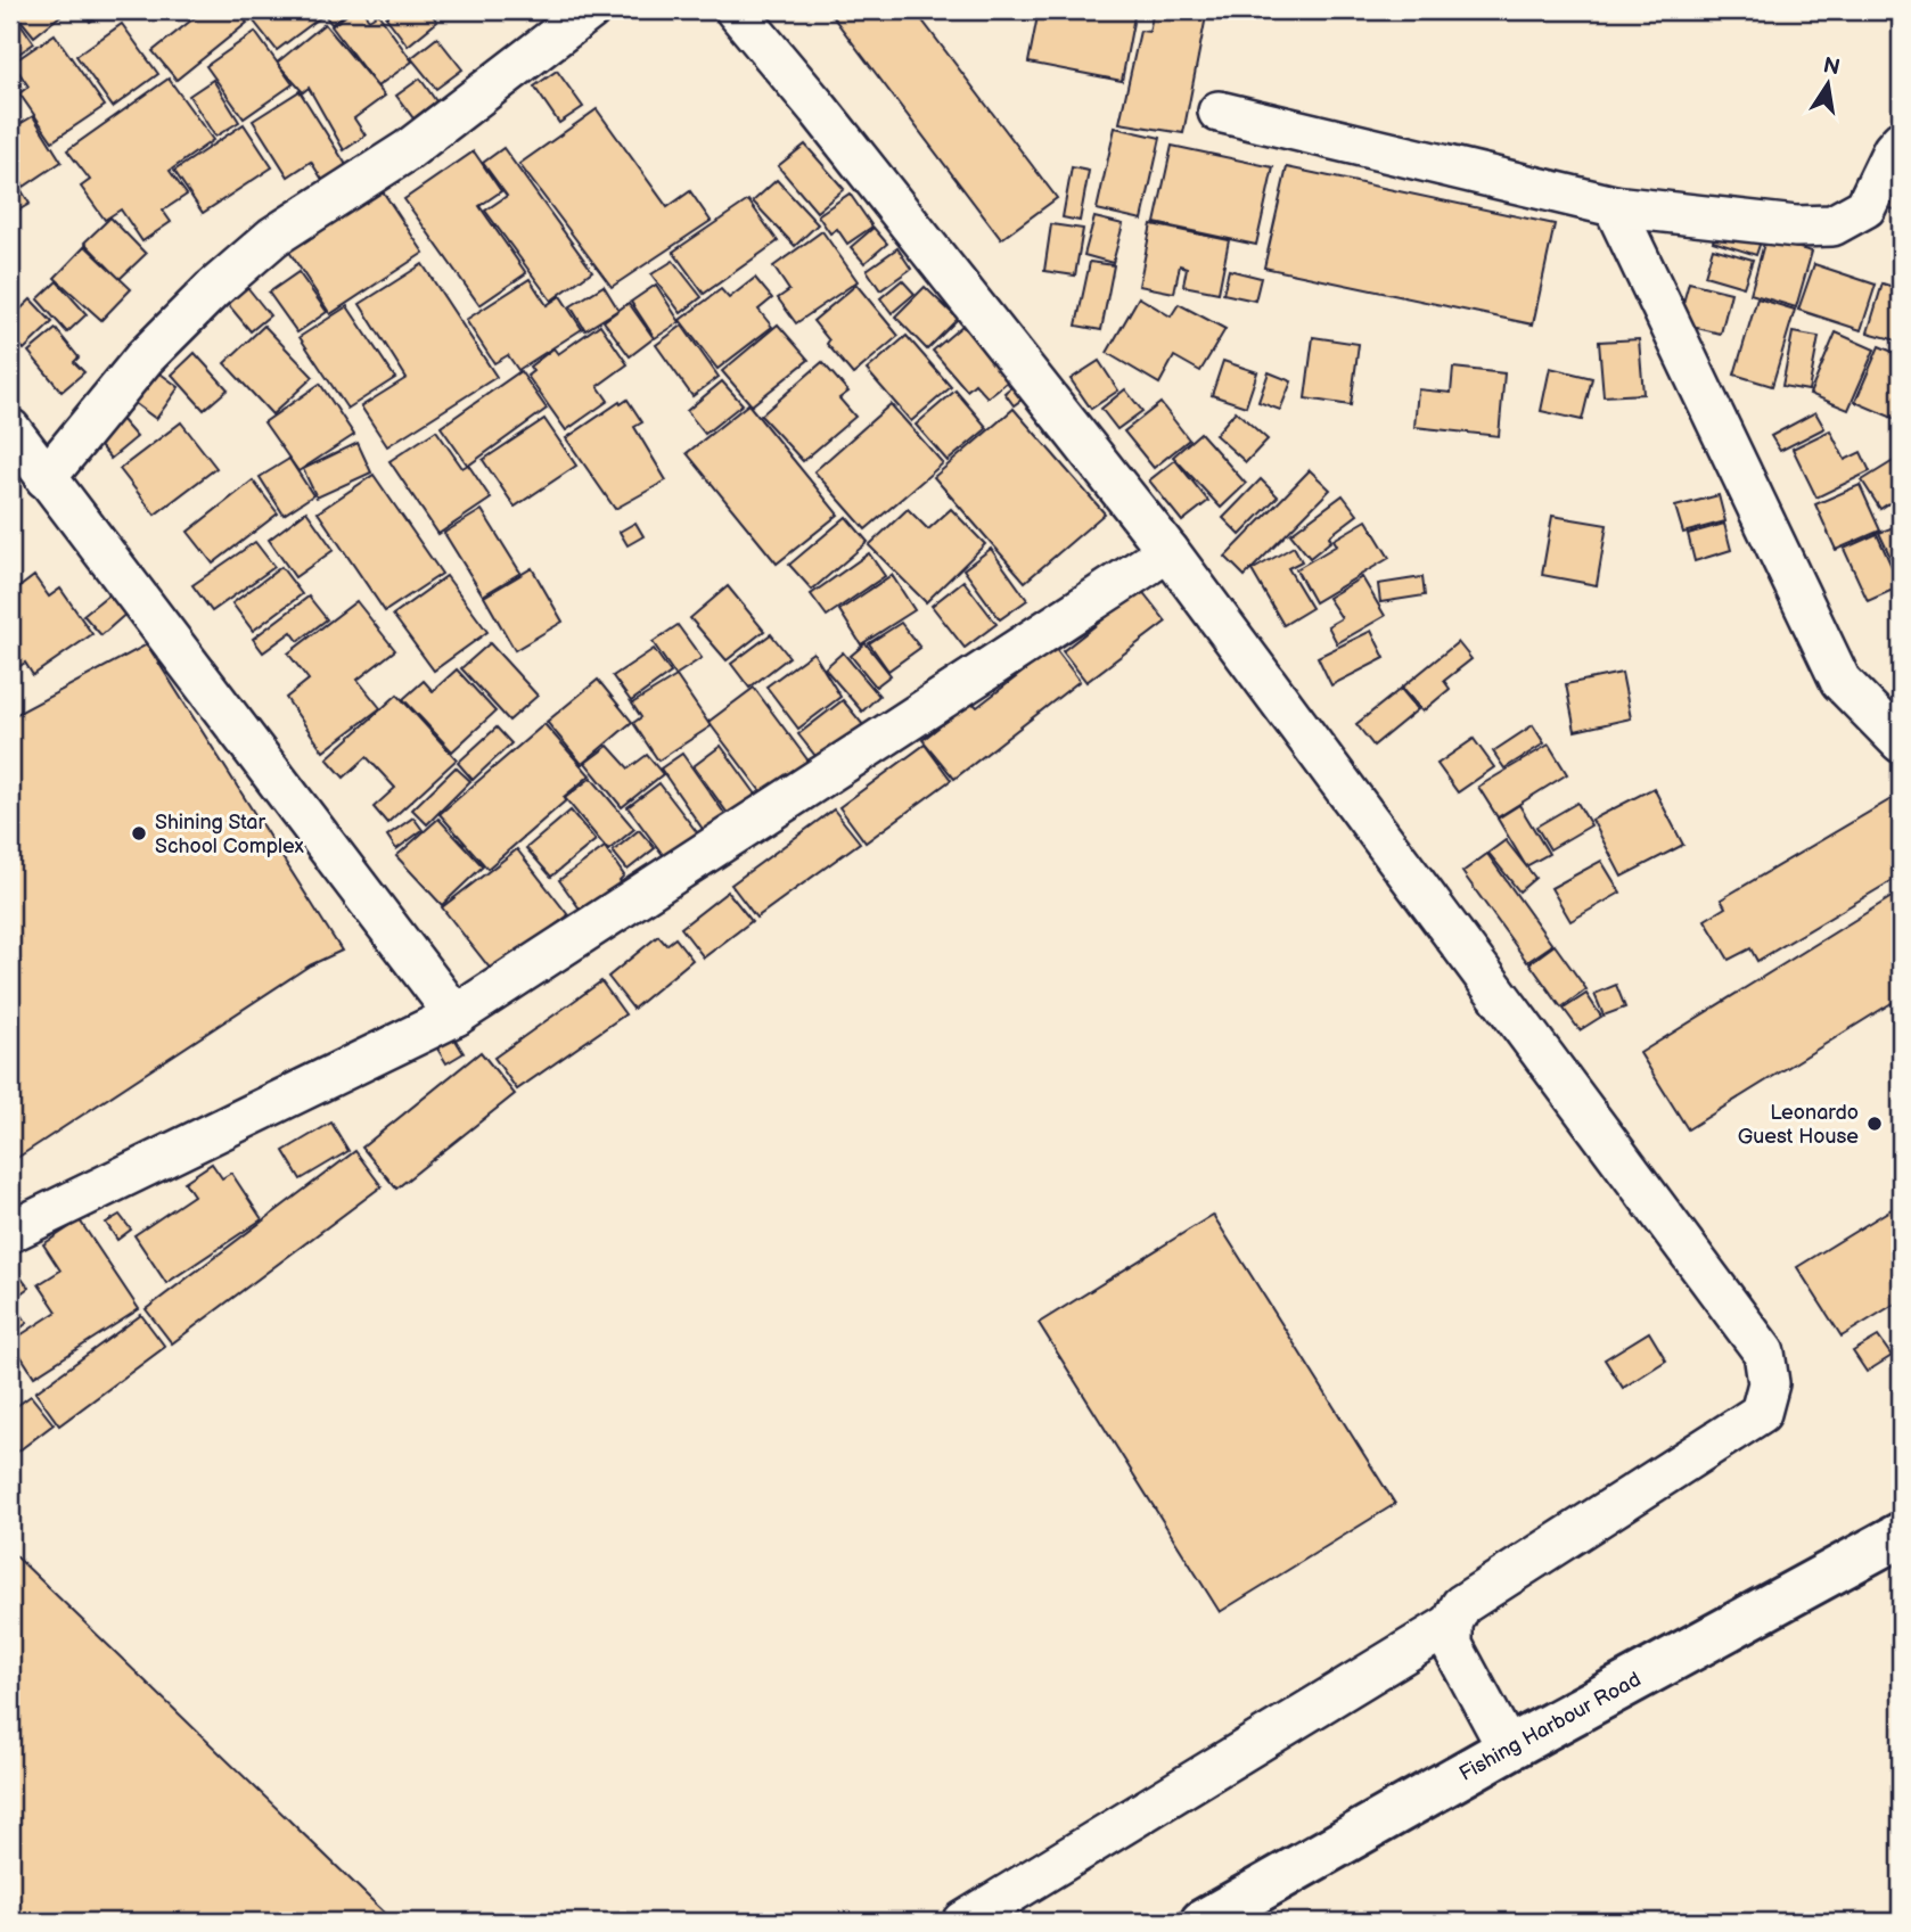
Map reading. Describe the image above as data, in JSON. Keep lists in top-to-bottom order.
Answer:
{
  "streets": {
    "street": ["Fishing Harbour Road"]
  },
  "places": ["Shining Star School Complex", "Leonardo Guest House"],
  "north": "top"
}
